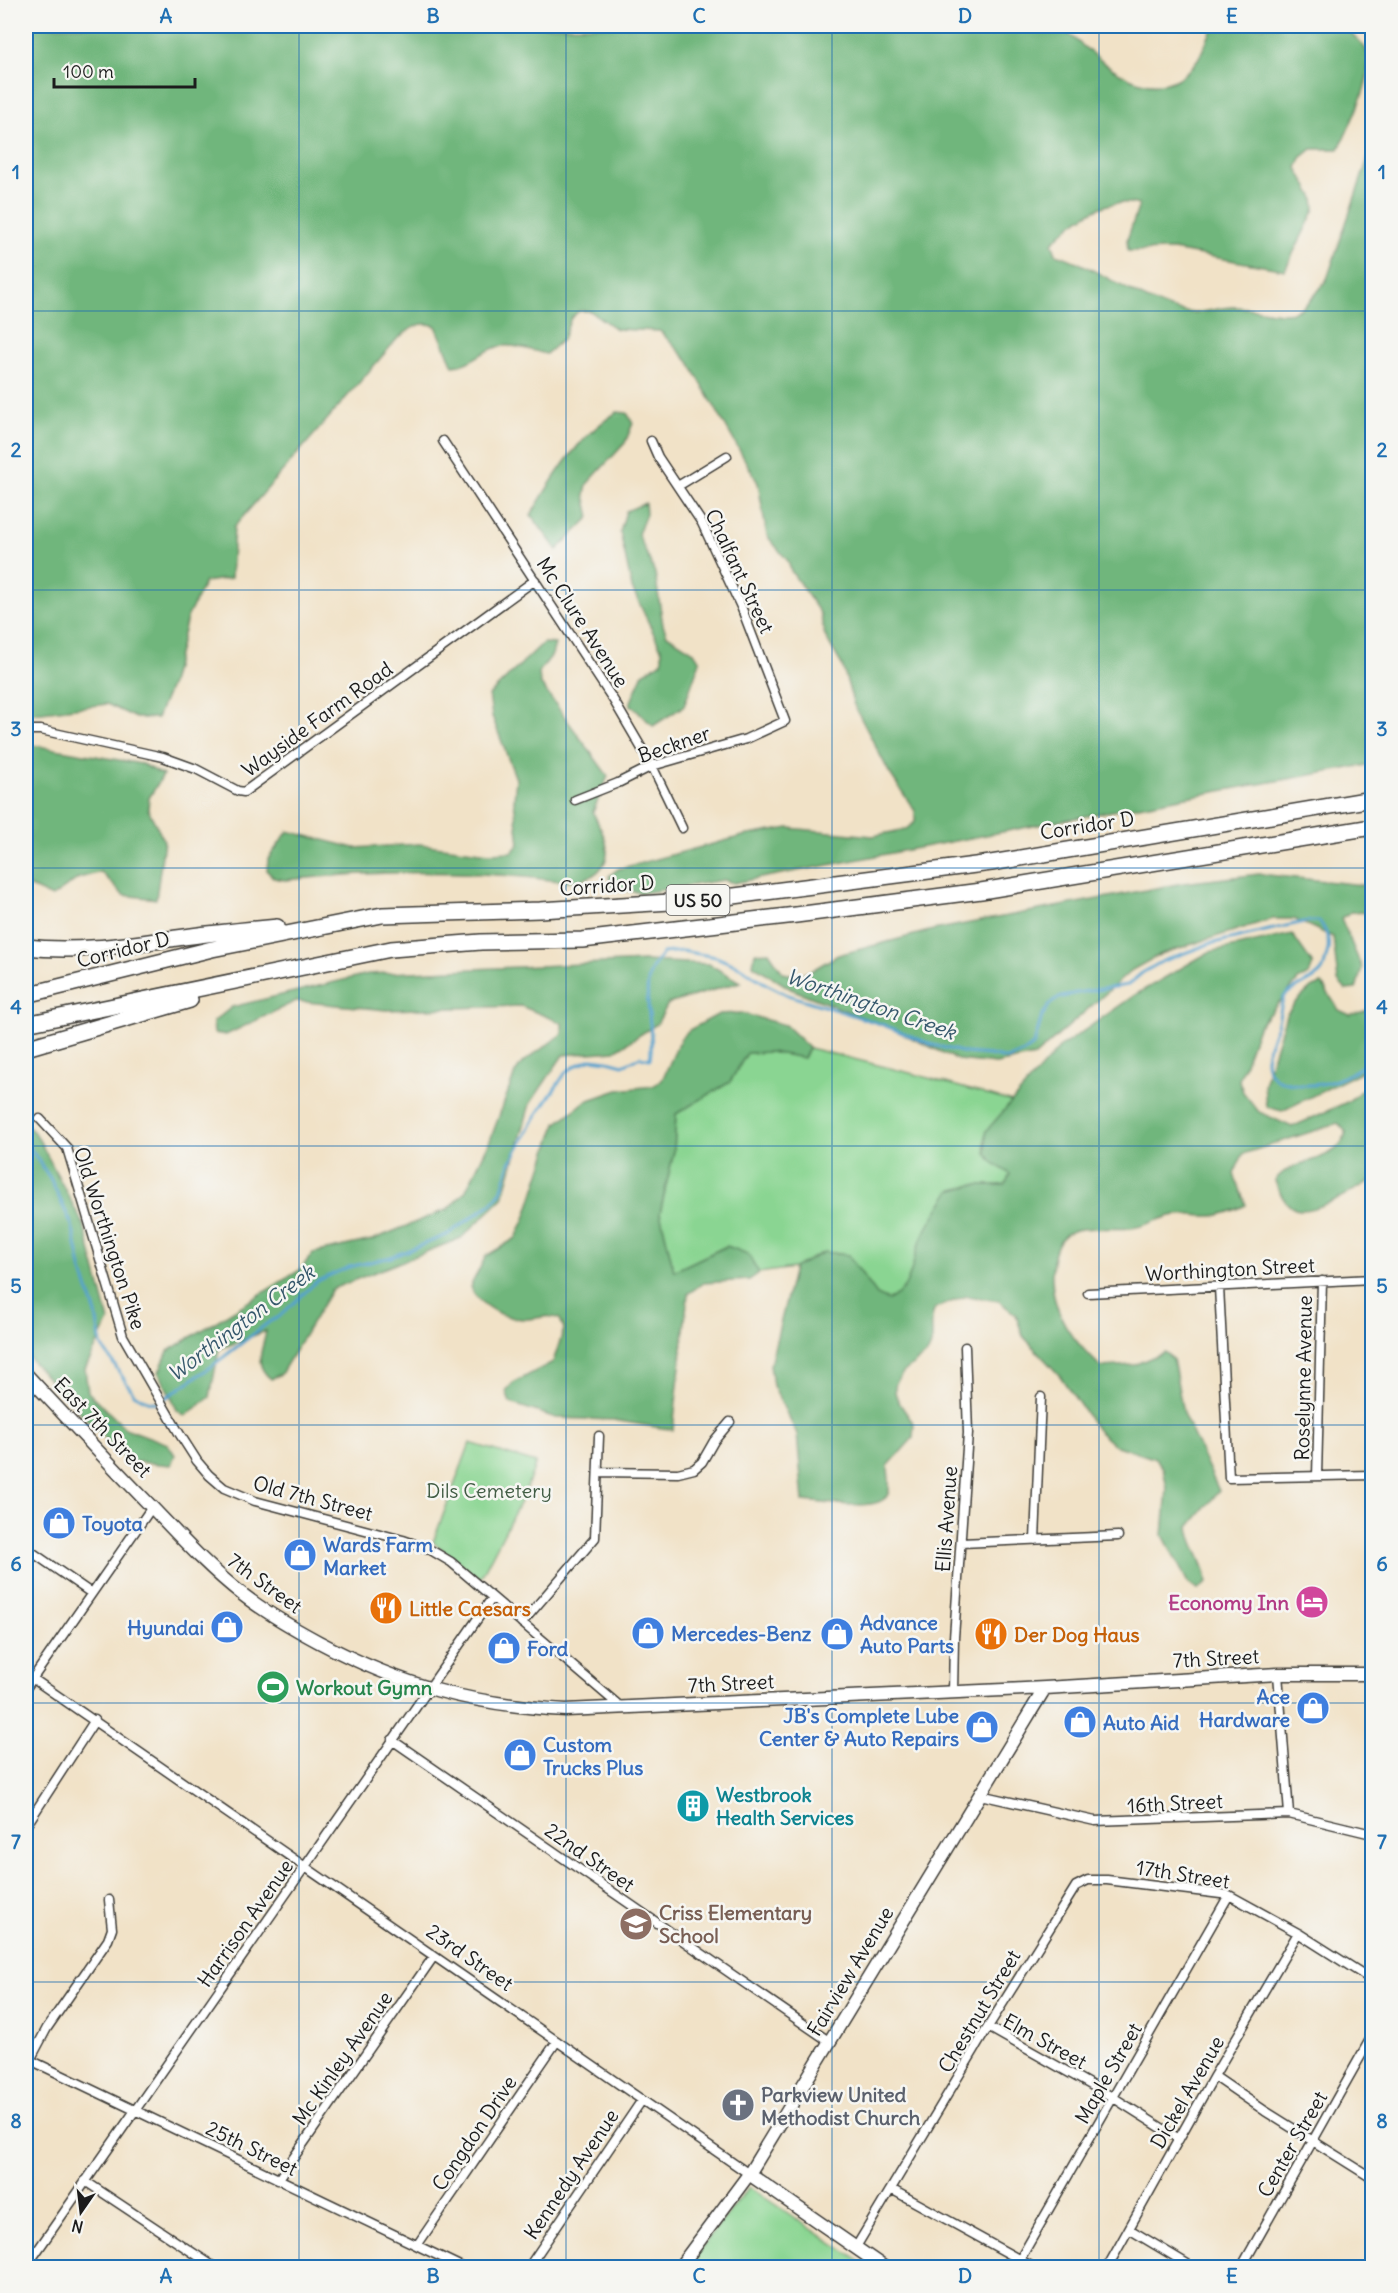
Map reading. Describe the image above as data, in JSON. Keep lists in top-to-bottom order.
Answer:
{
  "streets": {
    "highway": ["Corridor D", "US 50"],
    "main road": [
      "East 7th Street",
      "7th Street",
      "23rd Street",
      "Fairview Avenue"
    ],
    "street": [
      "Chalfant Street",
      "Mc Clure Avenue",
      "Wayside Farm Road",
      "Beckner",
      "Old Worthington Pike",
      "Worthington Street",
      "Roselynne Avenue",
      "Old 7th Street",
      "Ellis Avenue",
      "16th Street",
      "22nd Street",
      "17th Street",
      "Harrison Avenue",
      "Chestnut Street",
      "Elm Street",
      "Mc Kinley Avenue",
      "Maple Street",
      "Dickel Avenue",
      "Congdon Drive",
      "Center Street",
      "25th Street",
      "Kennedy Avenue"
    ]
  },
  "crossings": [
    ["Chalfant Street", "Beckner"],
    ["Mc Clure Avenue", "Wayside Farm Road"],
    ["Mc Clure Avenue", "Beckner"],
    ["Old Worthington Pike", "Old 7th Street"],
    ["Worthington Street", "Roselynne Avenue"],
    ["East 7th Street", "7th Street"],
    ["Old 7th Street", "7th Street"],
    ["Old 7th Street", "Harrison Avenue"],
    ["Ellis Avenue", "7th Street"],
    ["7th Street", "Harrison Avenue"],
    ["7th Street", "Fairview Avenue"],
    ["16th Street", "Fairview Avenue"],
    ["22nd Street", "Harrison Avenue"],
    ["22nd Street", "Fairview Avenue"],
    ["17th Street", "Chestnut Street"],
    ["17th Street", "Maple Street"],
    ["17th Street", "Dickel Avenue"],
    ["Harrison Avenue", "23rd Street"],
    ["Harrison Avenue", "25th Street"],
    ["23rd Street", "Fairview Avenue"],
    ["23rd Street", "Chestnut Street"],
    ["23rd Street", "Mc Kinley Avenue"],
    ["23rd Street", "Congdon Drive"],
    ["23rd Street", "Kennedy Avenue"],
    ["Chestnut Street", "Elm Street"],
    ["Elm Street", "Maple Street"],
    ["Elm Street", "Dickel Avenue"],
    ["Mc Kinley Avenue", "25th Street"],
    ["Congdon Drive", "25th Street"]
  ],
  "water": ["Worthington Creek"],
  "parks": ["Dils Cemetery"],
  "places": {
    "shop": [
      "Toyota",
      "Wards Farm Market",
      "Hyundai",
      "Mercedes-Benz",
      "Advance Auto Parts",
      "Ford",
      "Ace Hardware",
      "Auto Aid",
      "JB's Complete Lube Center & Auto Repairs",
      "Custom Trucks Plus"
    ],
    "hotel": ["Economy Inn"],
    "restaurant": ["Little Caesars", "Der Dog Haus"],
    "sports": ["Workout Gymn"],
    "building": ["Westbrook Health Services"],
    "school or university": ["Criss Elementary School"],
    "church": ["Parkview United Methodist Church"]
  },
  "scale_bar": "100 m",
  "north": "bottom",
  "grid": {
    "columns": [
      "A",
      "B",
      "C",
      "D",
      "E"
    ],
    "rows": [
      "1",
      "2",
      "3",
      "4",
      "5",
      "6",
      "7",
      "8"
    ]
  }
}
